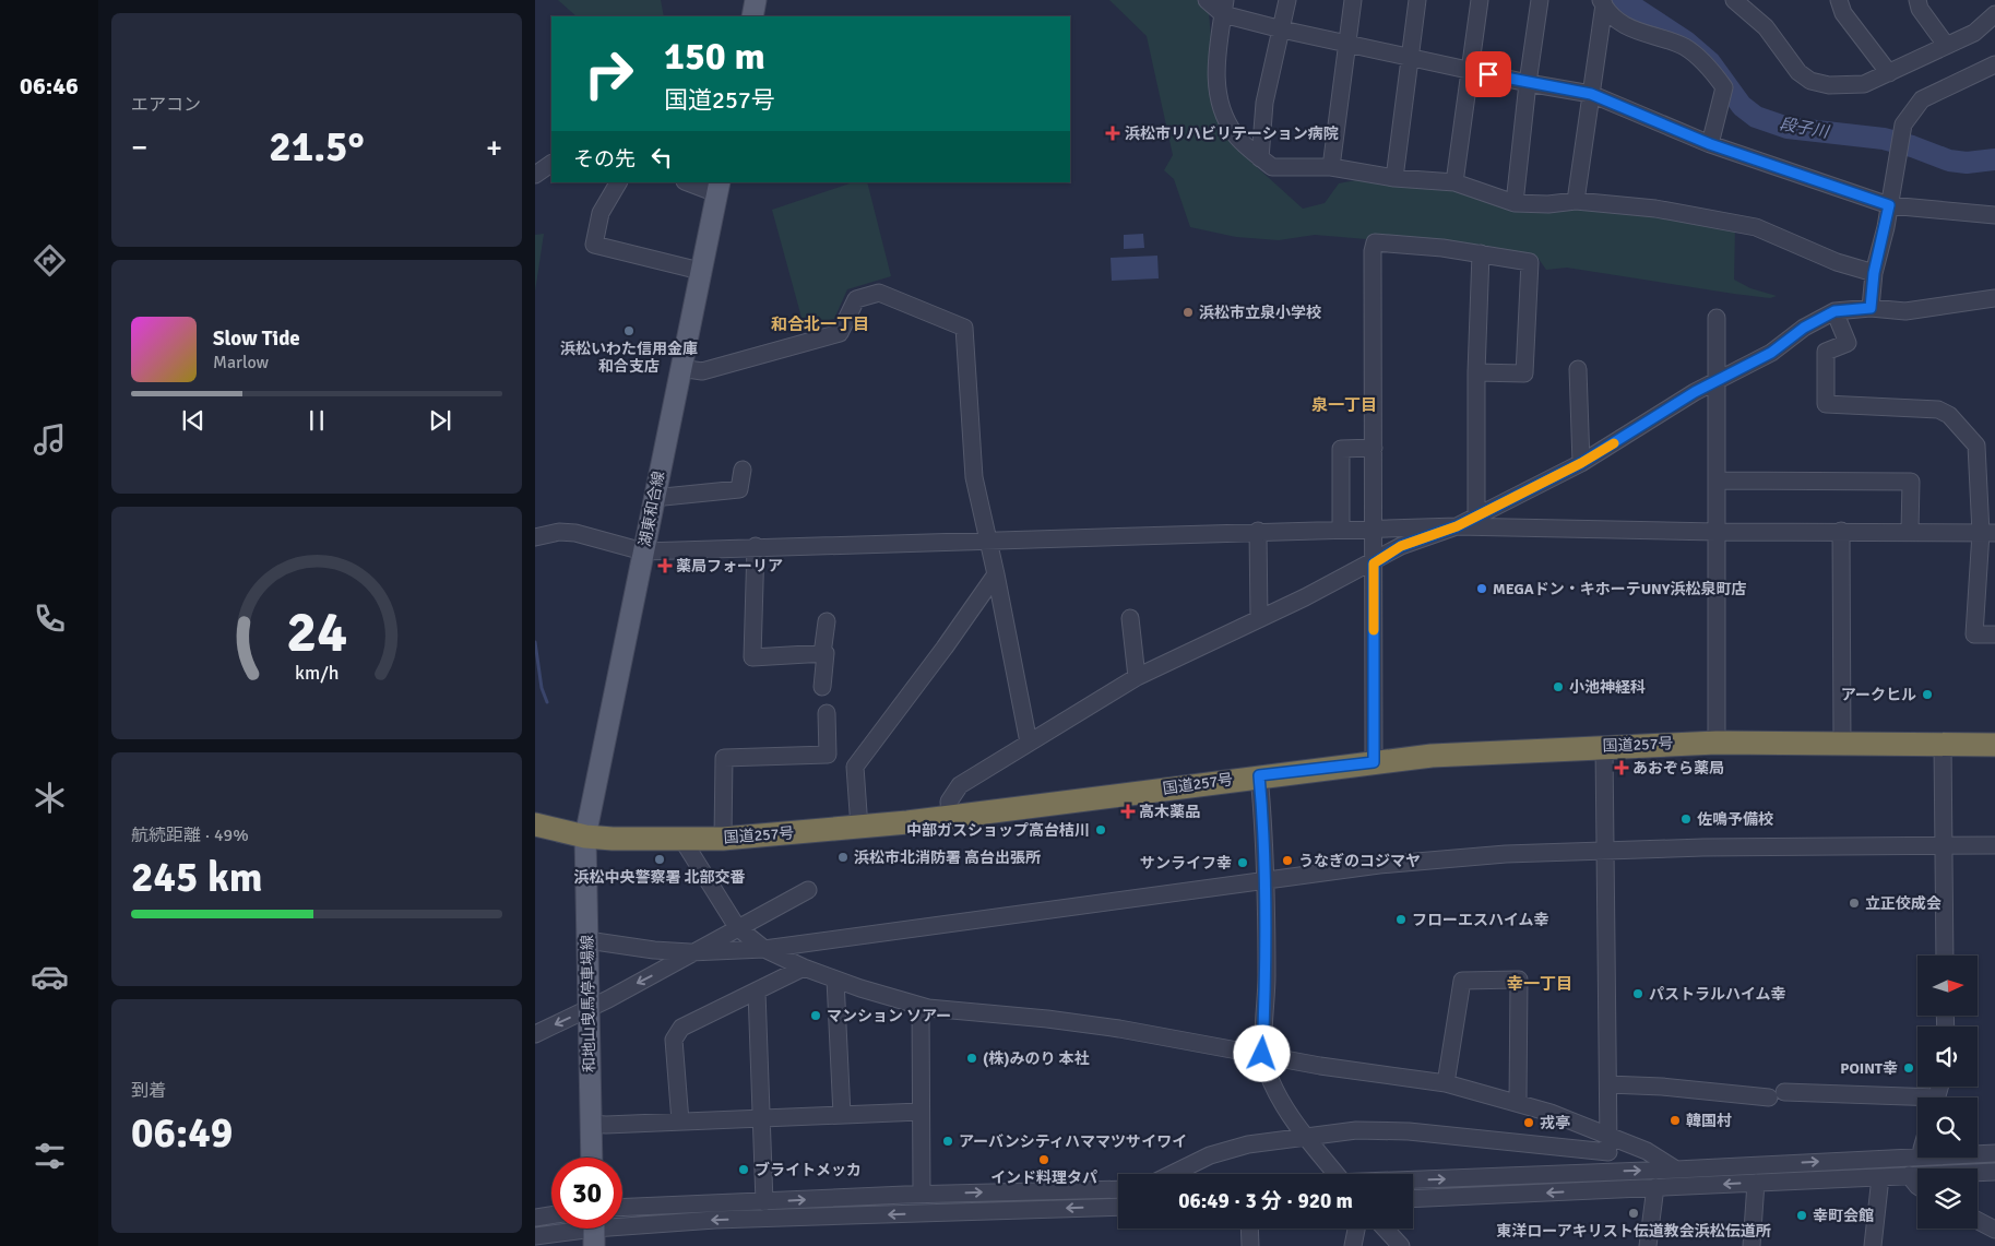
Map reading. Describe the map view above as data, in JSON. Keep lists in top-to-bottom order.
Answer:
{
  "streets": {
    "highway": ["国道257号"],
    "main road": ["湖東和合線", "和地山曳馬停車場線"]
  },
  "crossings": [
    ["湖東和合線", "国道257号"],
    ["湖東和合線", "和地山曳馬停車場線"],
    ["国道257号", "和地山曳馬停車場線"]
  ],
  "districts": ["和合北一丁目", "泉一丁目", "幸一丁目"],
  "water": ["段子川"],
  "places": {
    "health": [
      "浜松市リハビリテーション病院",
      "薬局フォーリア",
      "あおぞら薬局",
      "高木薬品"
    ],
    "other": [
      "浜松市立泉小学校",
      "浜松いわた信用金庫 和合支店",
      "MEGAドン・キホーテUNY浜松泉町店",
      "小池神経科",
      "アークヒル",
      "佐鳴予備校",
      "中部ガスショップ高台桔川",
      "浜松市北消防署 高台出張所",
      "浜松中央警察署 北部交番",
      "うなぎのコジマヤ",
      "サンライフ幸",
      "立正佼成会",
      "フローエスハイム幸",
      "パストラルハイム幸",
      "マンション ソアー",
      "(株)みのり 本社",
      "POINT幸",
      "韓国村",
      "戎亭",
      "アーバンシティハママツサイワイ",
      "インド料理タパ",
      "ブライトメッカ",
      "東洋ローアキリスト伝道教会浜松伝道所",
      "幸町会館"
    ]
  },
  "north": "right",
  "page": {
    "tabs": "06:46",
    "tile": [
      "エアコン",
      ["航続距離 · 49%", "245 km"],
      ["到着", "06:49"]
    ],
    "turn": ["150 m", "国道257号"],
    "heat": ["−", "21.5°", "+"],
    "then": "その先",
    "song": ["Slow Tide", "Marlow"],
    "limit": "30",
    "trip": "06:49 · 3 分 · 920 m",
    "gauge": ["24", "km/h"]
  }
}
